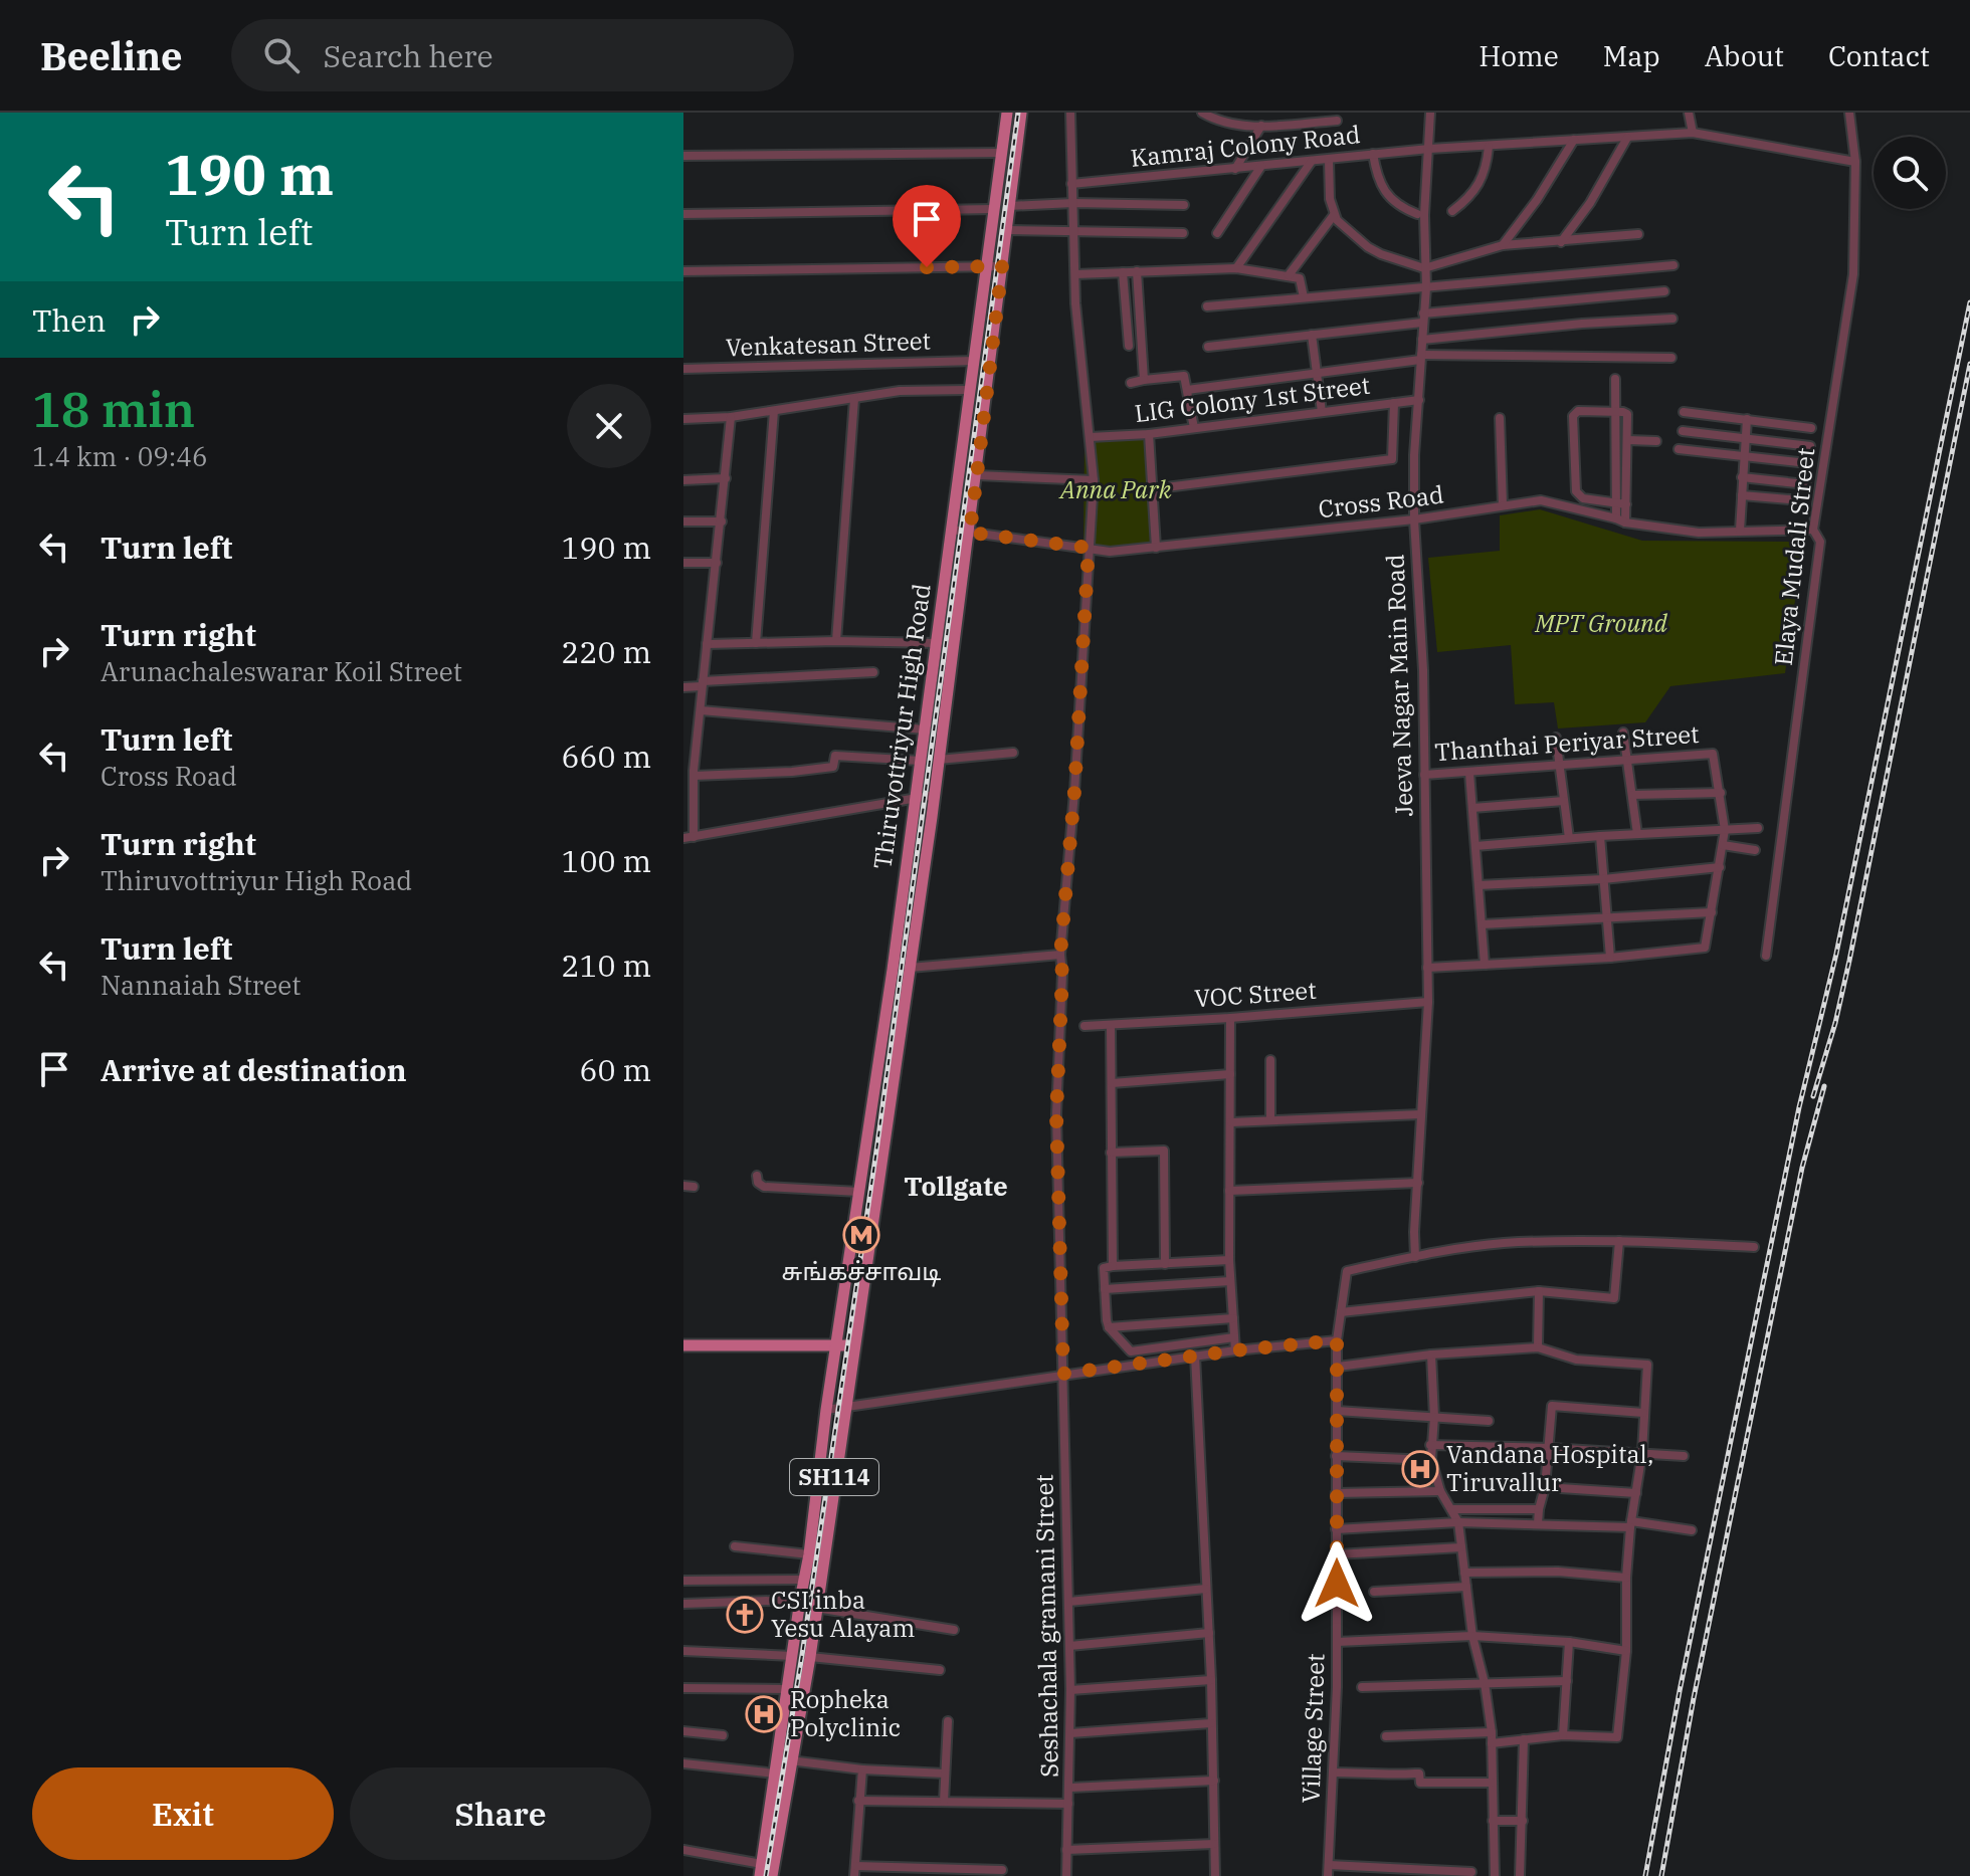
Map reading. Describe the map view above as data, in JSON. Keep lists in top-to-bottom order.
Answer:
{
  "streets": {
    "main road": ["Thiruvottriyur High Road", "SH114"],
    "street": [
      "Kamraj Colony Road",
      "Venkatesan Street",
      "LIG Colony 1st Street",
      "Cross Road",
      "Elaya Mudali Street",
      "Jeeva Nagar Main Road",
      "Thanthai Periyar Street",
      "VOC Street",
      "Seshachala gramani Street",
      "Village Street"
    ]
  },
  "crossings": [
    ["Kamraj Colony Road", "Elaya Mudali Street"],
    ["Kamraj Colony Road", "Jeeva Nagar Main Road"],
    ["Kamraj Colony Road", "Seshachala gramani Street"],
    ["Venkatesan Street", "Thiruvottriyur High Road"],
    ["LIG Colony 1st Street", "Jeeva Nagar Main Road"],
    ["LIG Colony 1st Street", "Seshachala gramani Street"],
    ["Cross Road", "Elaya Mudali Street"],
    ["Cross Road", "Jeeva Nagar Main Road"],
    ["Cross Road", "Thiruvottriyur High Road"],
    ["Cross Road", "Seshachala gramani Street"],
    ["Jeeva Nagar Main Road", "Thanthai Periyar Street"],
    ["Jeeva Nagar Main Road", "VOC Street"],
    ["Jeeva Nagar Main Road", "Village Street"],
    ["Thiruvottriyur High Road", "SH114"]
  ],
  "districts": ["Tollgate"],
  "parks": ["Anna Park", "MPT Ground"],
  "places": {
    "metro station": ["சுங்கச்சாவடி"],
    "hospital": ["Vandana Hospital, Tiruvallur", "Ropheka Polyclinic"],
    "church": ["CSI inba Yesu Alayam"]
  },
  "page": {
    "header": "Beeline",
    "search": "Search here",
    "nav": [
      "Home",
      "Map",
      "About",
      "Contact"
    ],
    "turn": ["190 m", "Turn left"],
    "then": "Then",
    "heading": ["18 min", "1.4 km · 09:46"],
    "list": [
      {
        "name": "Turn left",
        "value": "190 m"
      },
      {
        "name": "Turn right",
        "note": "Arunachaleswarar Koil Street",
        "value": "220 m"
      },
      {
        "name": "Turn left",
        "note": "Cross Road",
        "value": "660 m"
      },
      {
        "name": "Turn right",
        "note": "Thiruvottriyur High Road",
        "value": "100 m"
      },
      {
        "name": "Turn left",
        "note": "Nannaiah Street",
        "value": "210 m"
      },
      {
        "name": "Arrive at destination",
        "value": "60 m"
      }
    ],
    "buttons": ["Exit", "Share"]
  }
}
